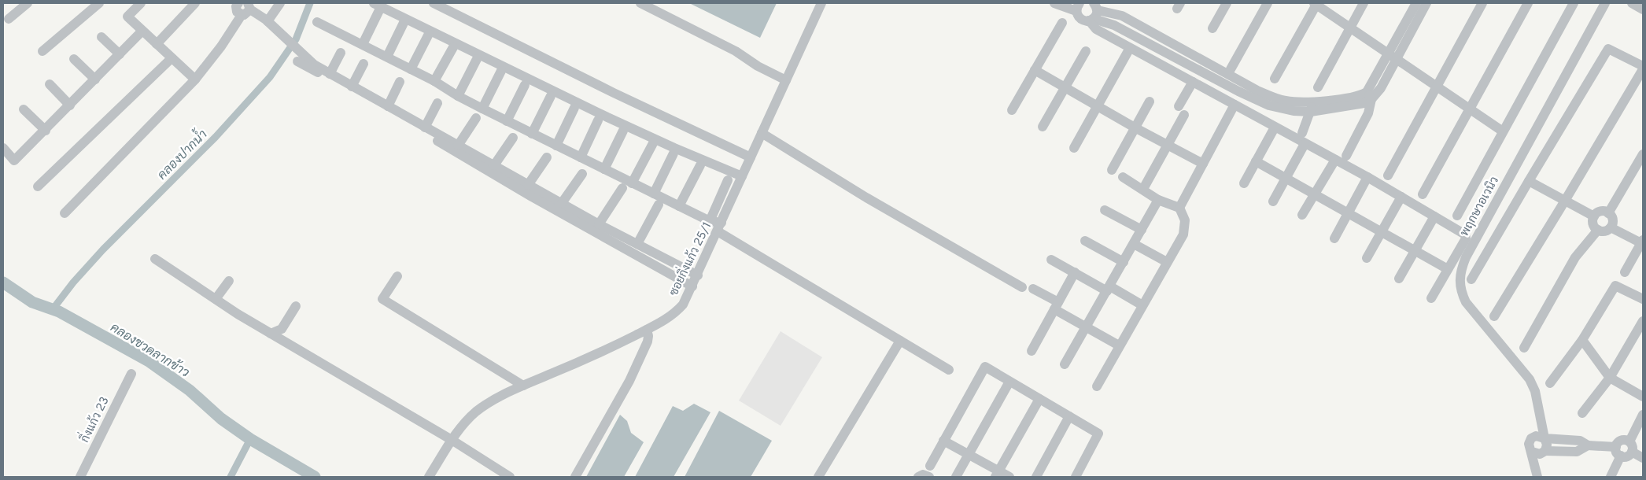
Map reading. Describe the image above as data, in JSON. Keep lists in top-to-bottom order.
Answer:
{
  "streets": {
    "street": ["พฤกษาอเวนิว", "ซอยกิ่งแก้ว 25/1", "กิ่งแก้ว 23"]
  },
  "water": ["คลองปากน้ำ", "คลองชวดลากข้าว"]
}
